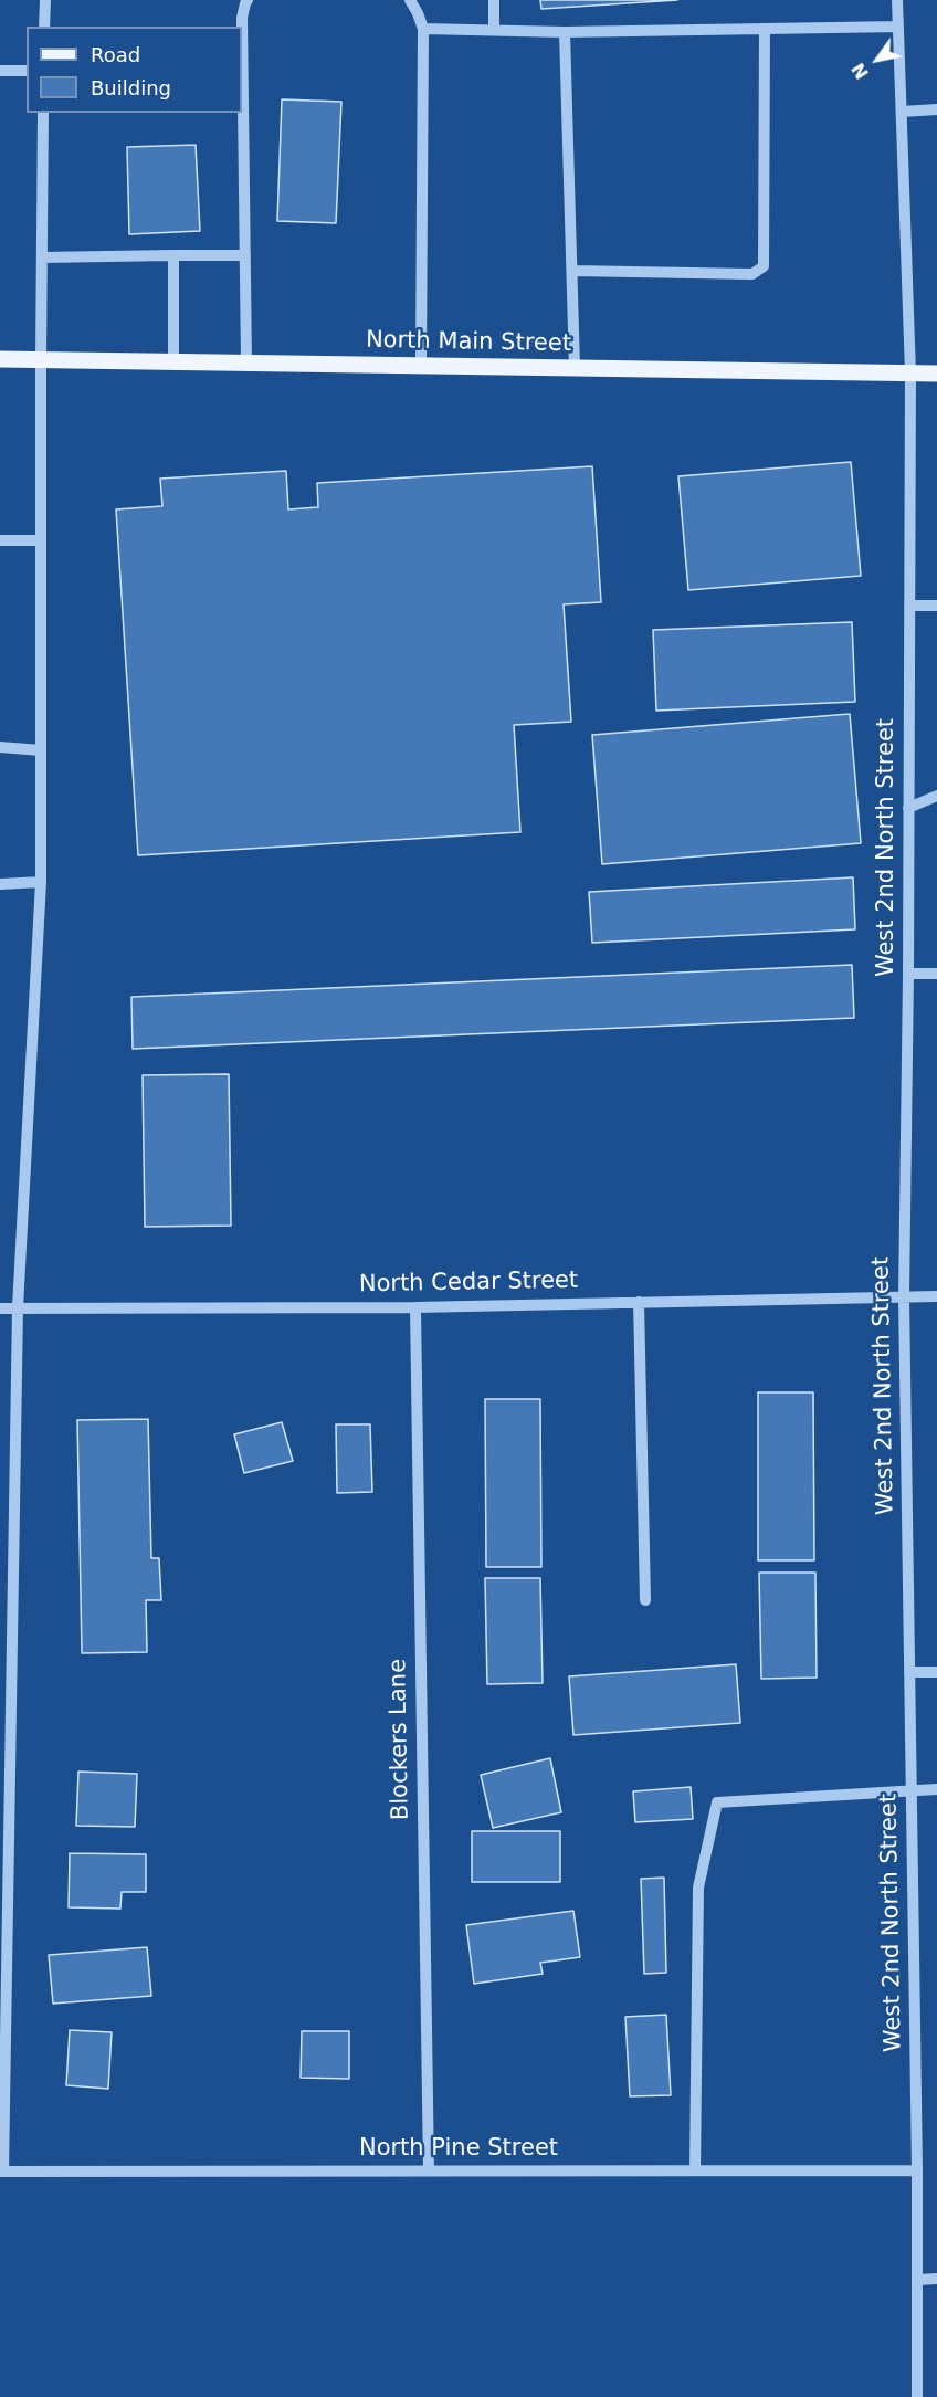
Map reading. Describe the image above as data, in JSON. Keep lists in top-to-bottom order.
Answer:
{
  "streets": {
    "main road": ["North Main Street"],
    "street": [
      "West 2nd North Street",
      "North Cedar Street",
      "Blockers Lane",
      "North Pine Street"
    ]
  },
  "crossings": [
    ["North Main Street", "West 2nd North Street"],
    ["West 2nd North Street", "North Cedar Street"],
    ["West 2nd North Street", "North Pine Street"],
    ["North Cedar Street", "Blockers Lane"],
    ["Blockers Lane", "North Pine Street"]
  ],
  "legend": ["Road", "Building"],
  "north": "bottom left"
}
